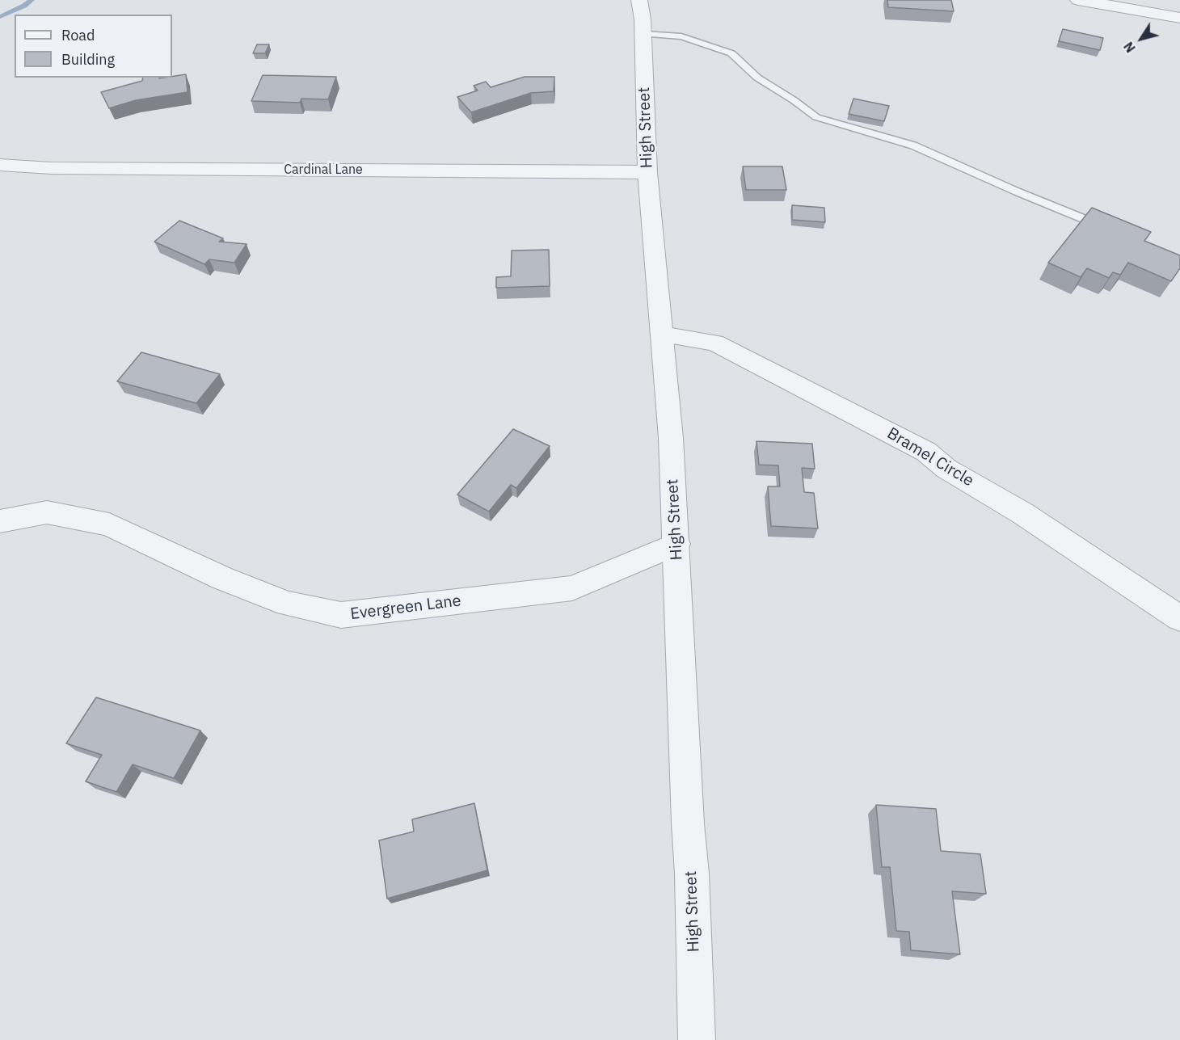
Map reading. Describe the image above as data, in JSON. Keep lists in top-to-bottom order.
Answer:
{
  "streets": {
    "street": [
      "High Street",
      "Cardinal Lane",
      "Bramel Circle",
      "Evergreen Lane"
    ]
  },
  "crossings": [
    ["High Street", "Cardinal Lane"],
    ["High Street", "Bramel Circle"],
    ["High Street", "Evergreen Lane"]
  ],
  "legend": ["Road", "Building"],
  "north": "bottom left"
}
